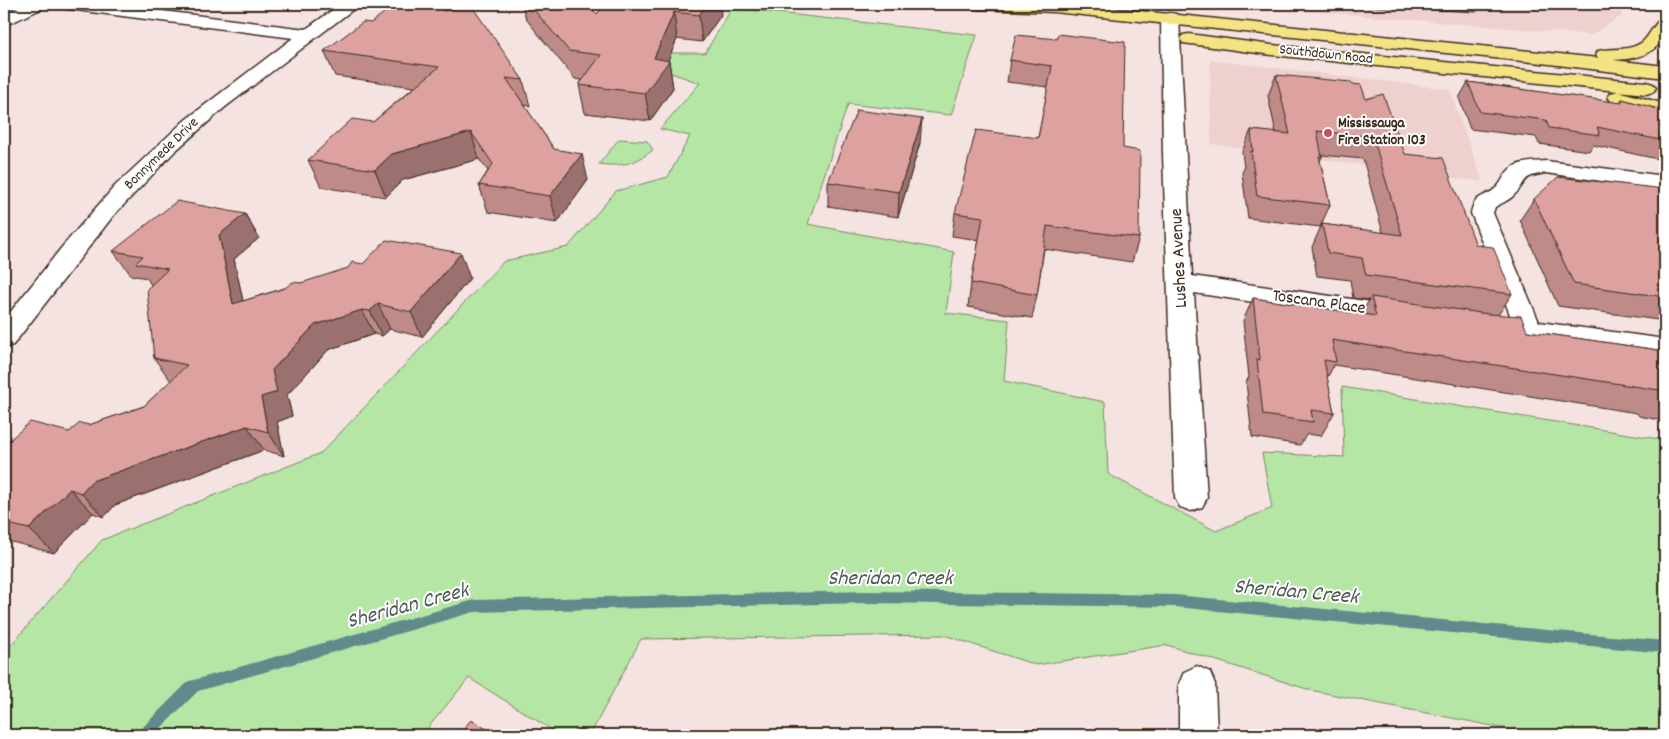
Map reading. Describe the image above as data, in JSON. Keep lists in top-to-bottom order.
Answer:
{
  "streets": {
    "main road": ["Southdown Road"],
    "street": ["Bonnymede Drive", "Lushes Avenue", "Toscana Place"]
  },
  "crossings": [
    ["Southdown Road", "Lushes Avenue"],
    ["Lushes Avenue", "Toscana Place"]
  ],
  "water": ["Sheridan Creek"],
  "places": ["Mississauga Fire Station 103"]
}
